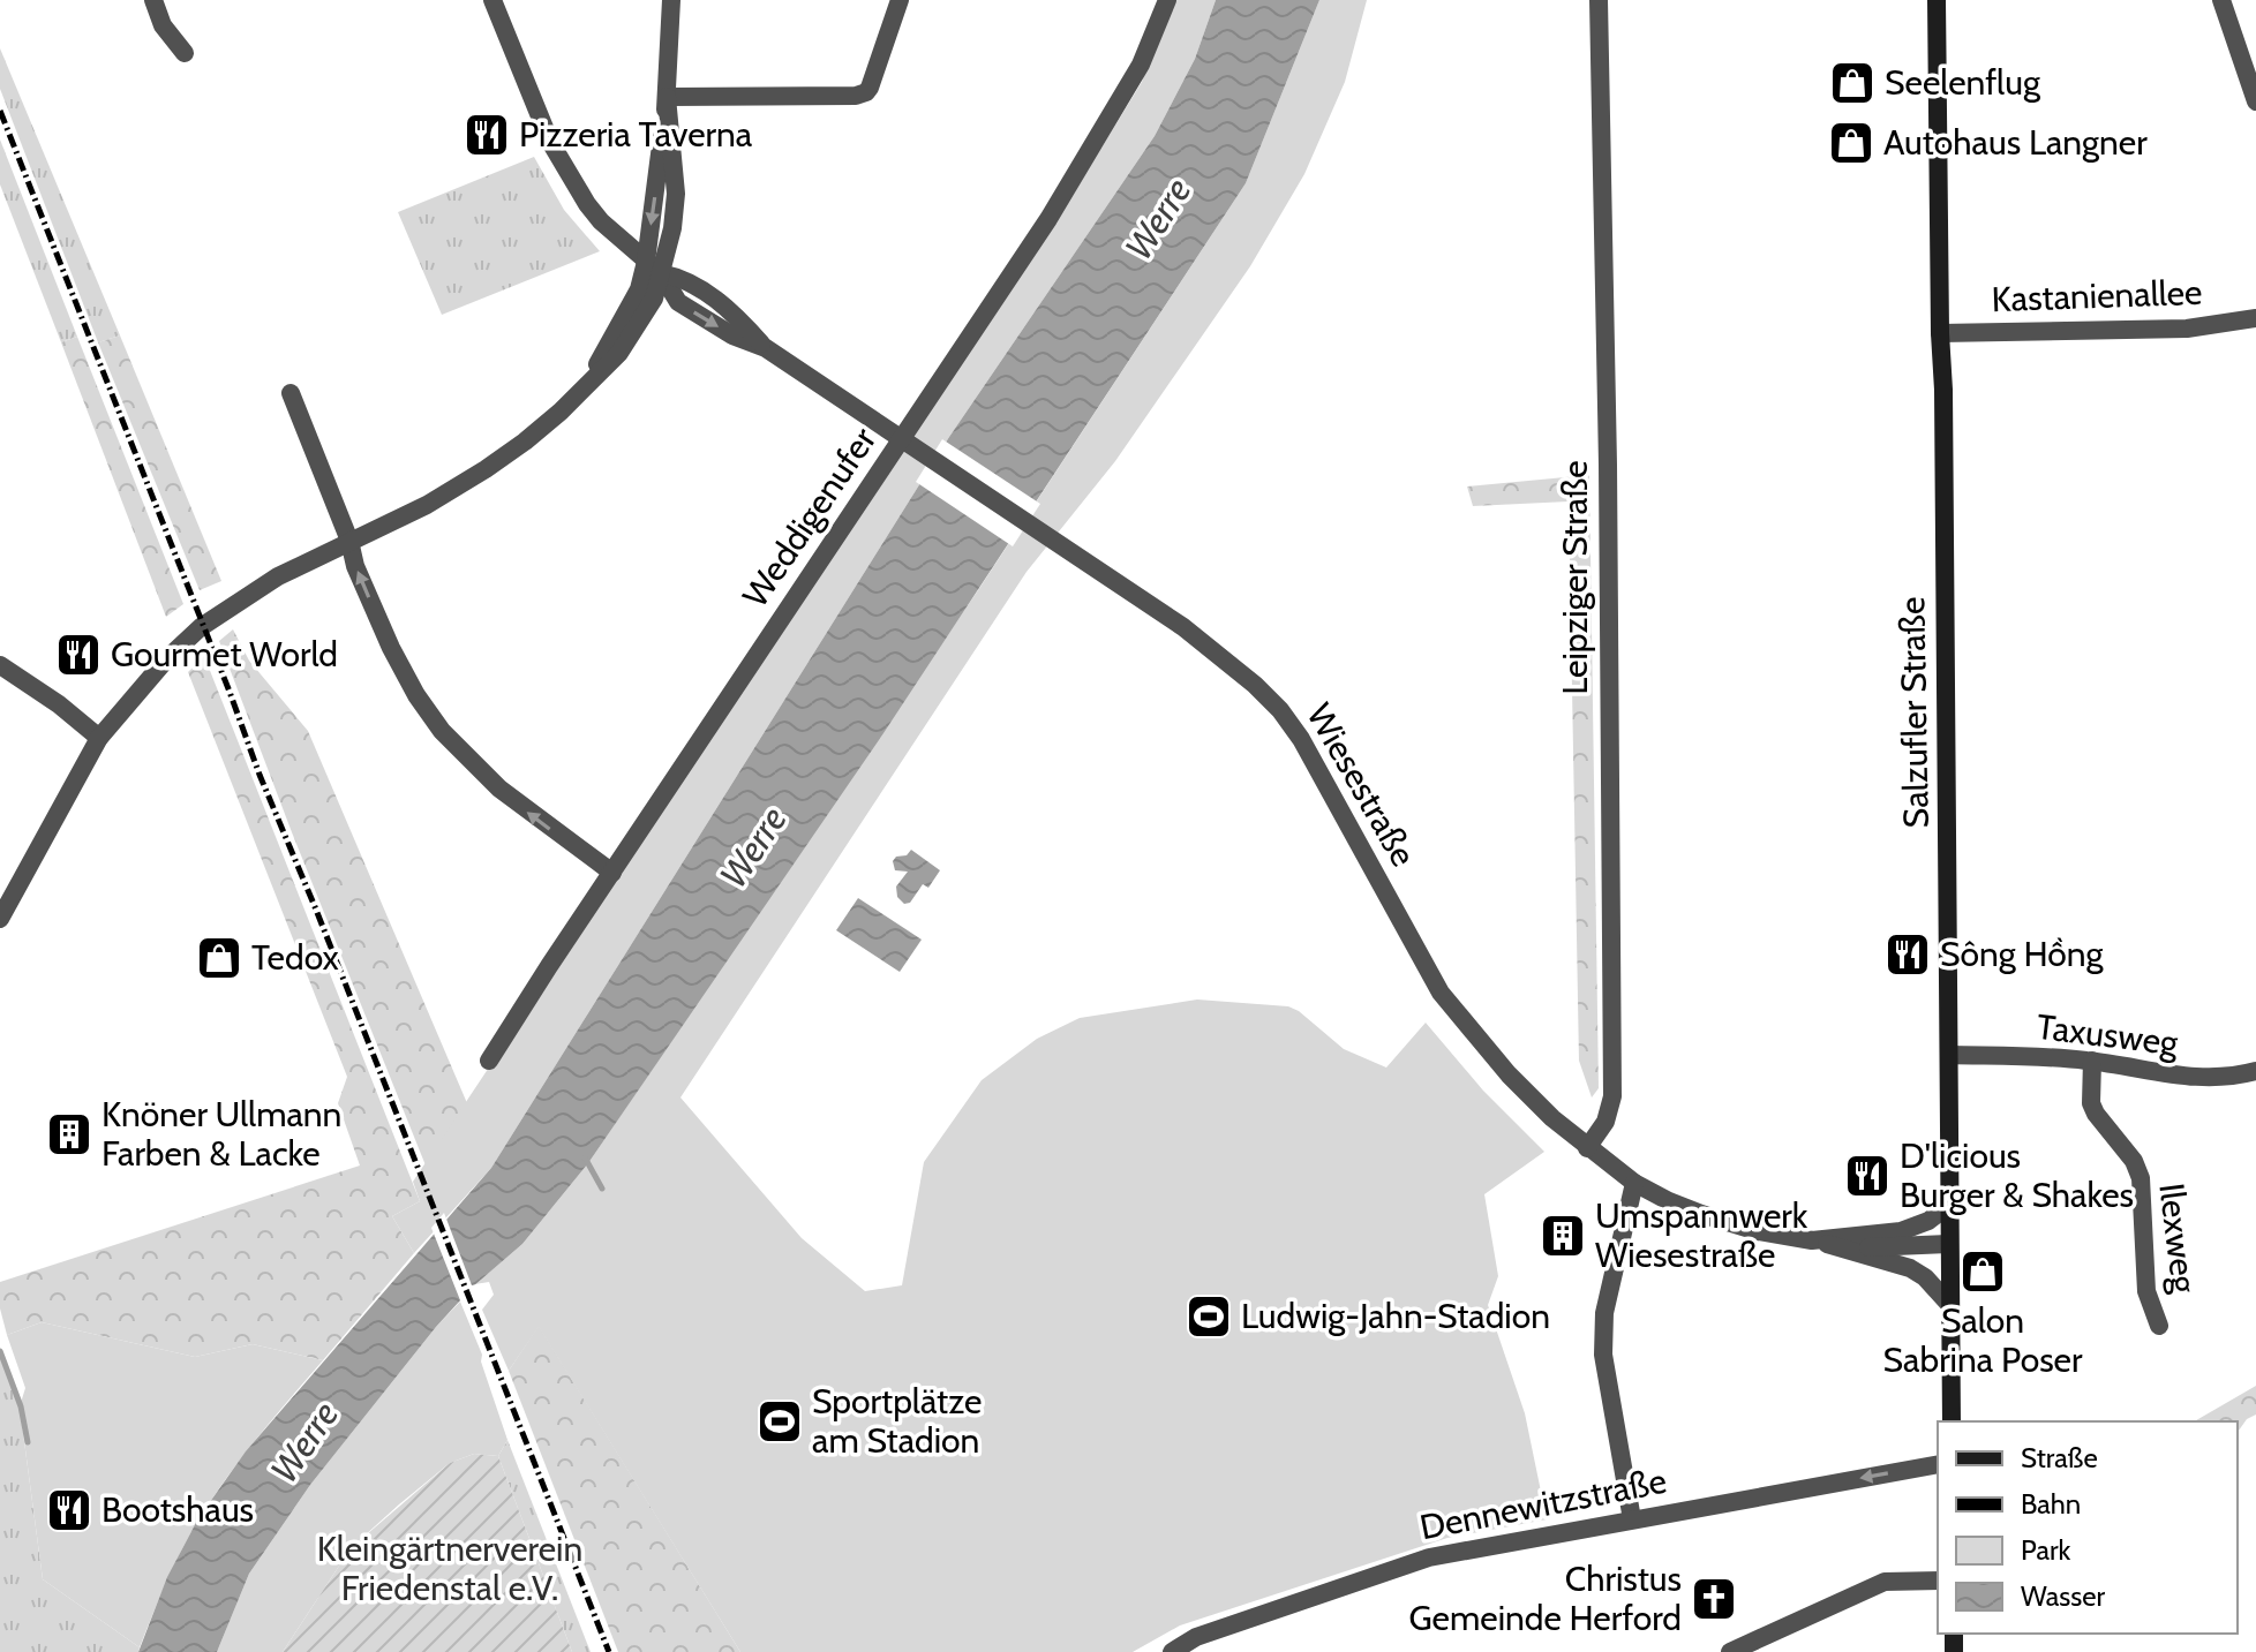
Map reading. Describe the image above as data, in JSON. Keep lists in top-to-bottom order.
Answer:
{
  "streets": {
    "main road": ["Salzufler Straße"],
    "street": [
      "Kastanienallee",
      "Weddigenufer",
      "Leipziger Straße",
      "Wiesestraße",
      "Taxusweg",
      "Ilexweg",
      "Dennewitzstraße"
    ]
  },
  "crossings": [
    ["Kastanienallee", "Salzufler Straße"],
    ["Weddigenufer", "Wiesestraße"],
    ["Leipziger Straße", "Wiesestraße"],
    ["Salzufler Straße", "Wiesestraße"],
    ["Salzufler Straße", "Taxusweg"],
    ["Taxusweg", "Ilexweg"]
  ],
  "water": ["Werre"],
  "parks": ["Kleingärtnerverein Friedenstal e.V."],
  "places": {
    "shop": [
      "Seelenflug",
      "Autohaus Langner",
      "Tedox",
      "Salon Sabrina Poser"
    ],
    "restaurant": [
      "Pizzeria Taverna",
      "Gourmet World",
      "Sông Hồng",
      "D'licious Burger & Shakes",
      "Bootshaus"
    ],
    "building": ["Knöner Ullmann Farben & Lacke", "Umspannwerk Wiesestraße"],
    "sports": ["Ludwig-Jahn-Stadion", "Sportplätze am Stadion"],
    "church": ["Christus Gemeinde Herford"]
  },
  "legend": [
    "Straße",
    "Bahn",
    "Park",
    "Wasser"
  ]
}
